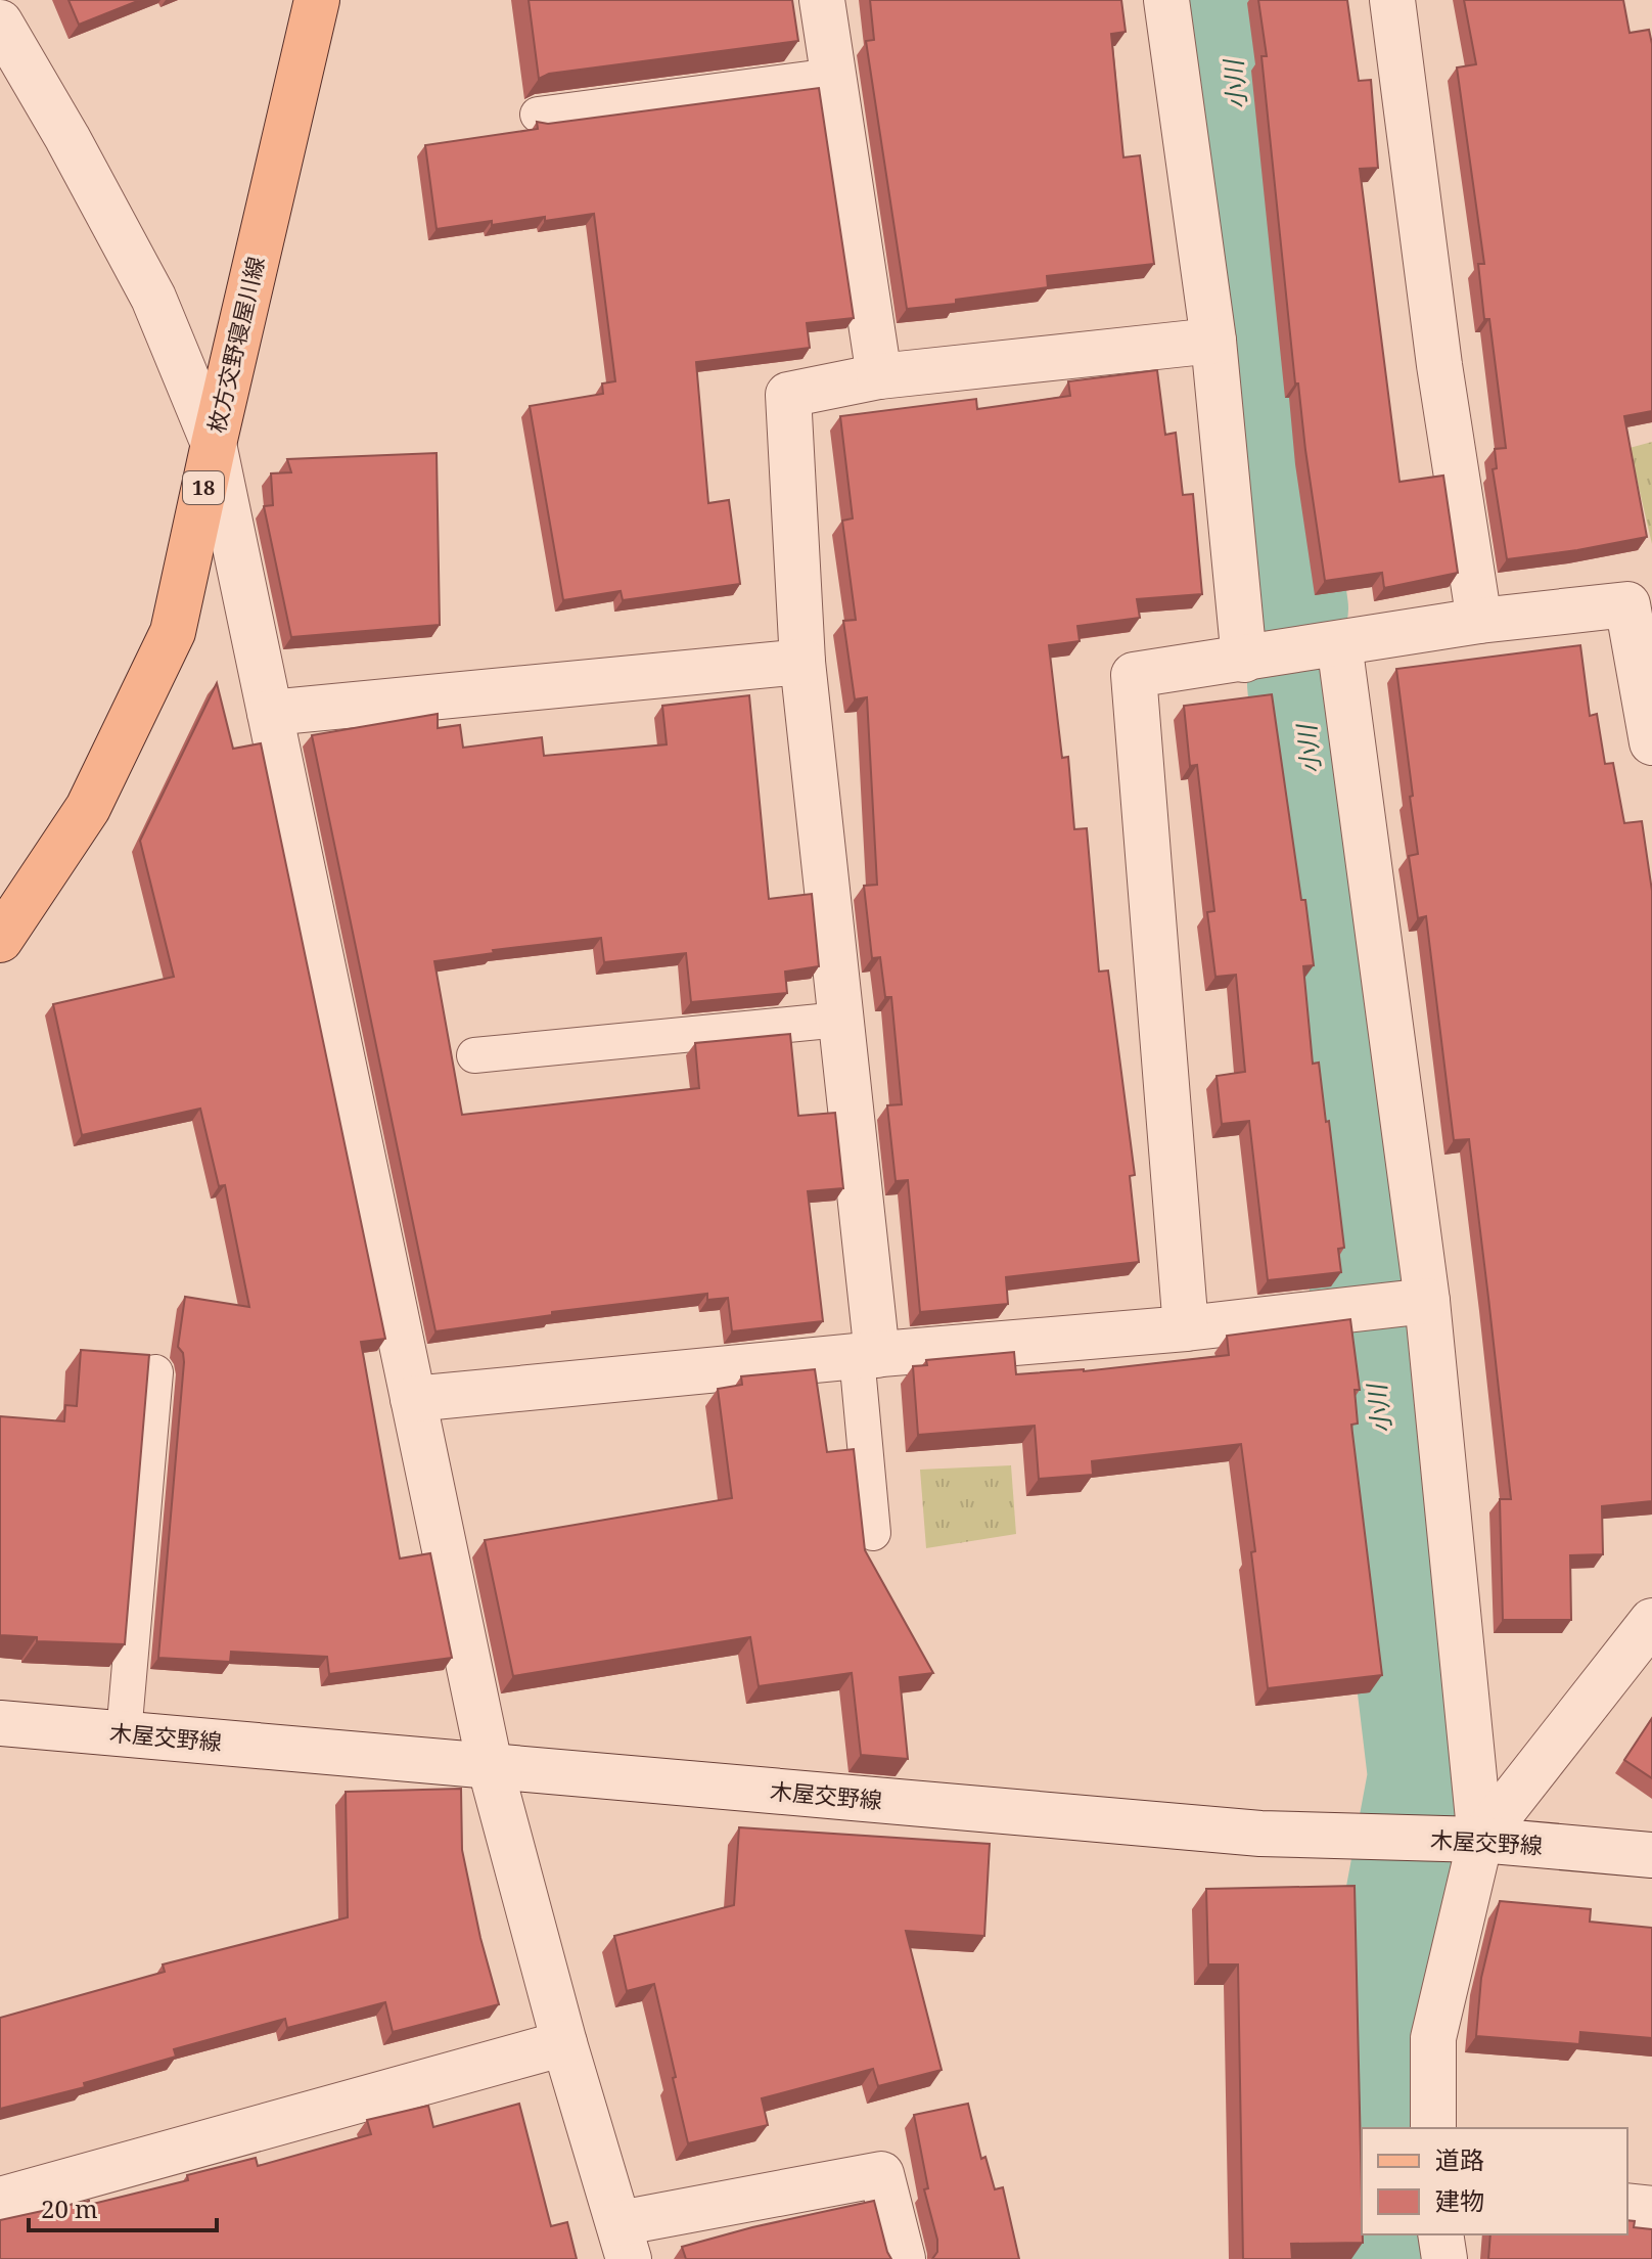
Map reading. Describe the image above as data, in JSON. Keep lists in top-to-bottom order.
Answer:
{
  "streets": {
    "main road": ["枚方交野寝屋川線", "18"],
    "street": ["木屋交野線"]
  },
  "water": ["小川"],
  "legend": ["道路", "建物"],
  "scale_bar": "20 m"
}
